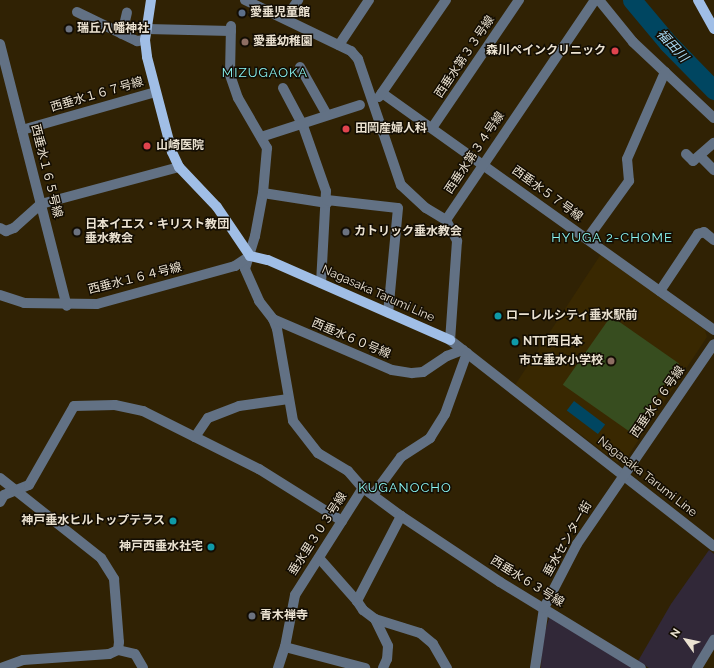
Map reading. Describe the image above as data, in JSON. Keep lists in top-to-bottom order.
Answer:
{
  "streets": {
    "main road": ["Nagasaka Tarumi Line"],
    "street": [
      "西垂水第３３号線",
      "西垂水１６７号線",
      "西垂水第３４号線",
      "西垂水１６５号線",
      "西垂水５７号線",
      "西垂水１６４号線",
      "西垂水６０号線",
      "西垂水６６号線",
      "垂水里３０３号線",
      "垂水センター街",
      "西垂水６３号線"
    ]
  },
  "crossings": [
    ["西垂水第３３号線", "西垂水５７号線"],
    ["西垂水１６７号線", "西垂水１６５号線"],
    ["西垂水第３４号線", "西垂水５７号線"],
    ["西垂水１６５号線", "西垂水１６４号線"],
    ["西垂水１６４号線", "Nagasaka Tarumi Line"],
    ["Nagasaka Tarumi Line", "西垂水６０号線"],
    ["Nagasaka Tarumi Line", "西垂水６６号線"],
    ["Nagasaka Tarumi Line", "垂水センター街"],
    ["西垂水６０号線", "西垂水６３号線"],
    ["西垂水６６号線", "垂水センター街"],
    ["垂水里３０３号線", "西垂水６３号線"],
    ["垂水センター街", "西垂水６３号線"]
  ],
  "districts": ["MIZUGAOKA", "HYUGA 2-CHOME", "KUGANOCHO"],
  "water": ["福田川"],
  "places": [
    "愛垂児童館",
    "瑞丘八幡神社",
    "愛垂幼稚園",
    "森川ペインクリニック",
    "田岡産婦人科",
    "山崎医院",
    "日本イエス・キリスト教団 垂水教会",
    "カトリック垂水教会",
    "ローレルシティ垂水駅前",
    "NTT西日本",
    "市立垂水小学校",
    "神戸垂水ヒルトップテラス",
    "神戸西垂水社宅",
    "青木禅寺"
  ],
  "north": "top left"
}
